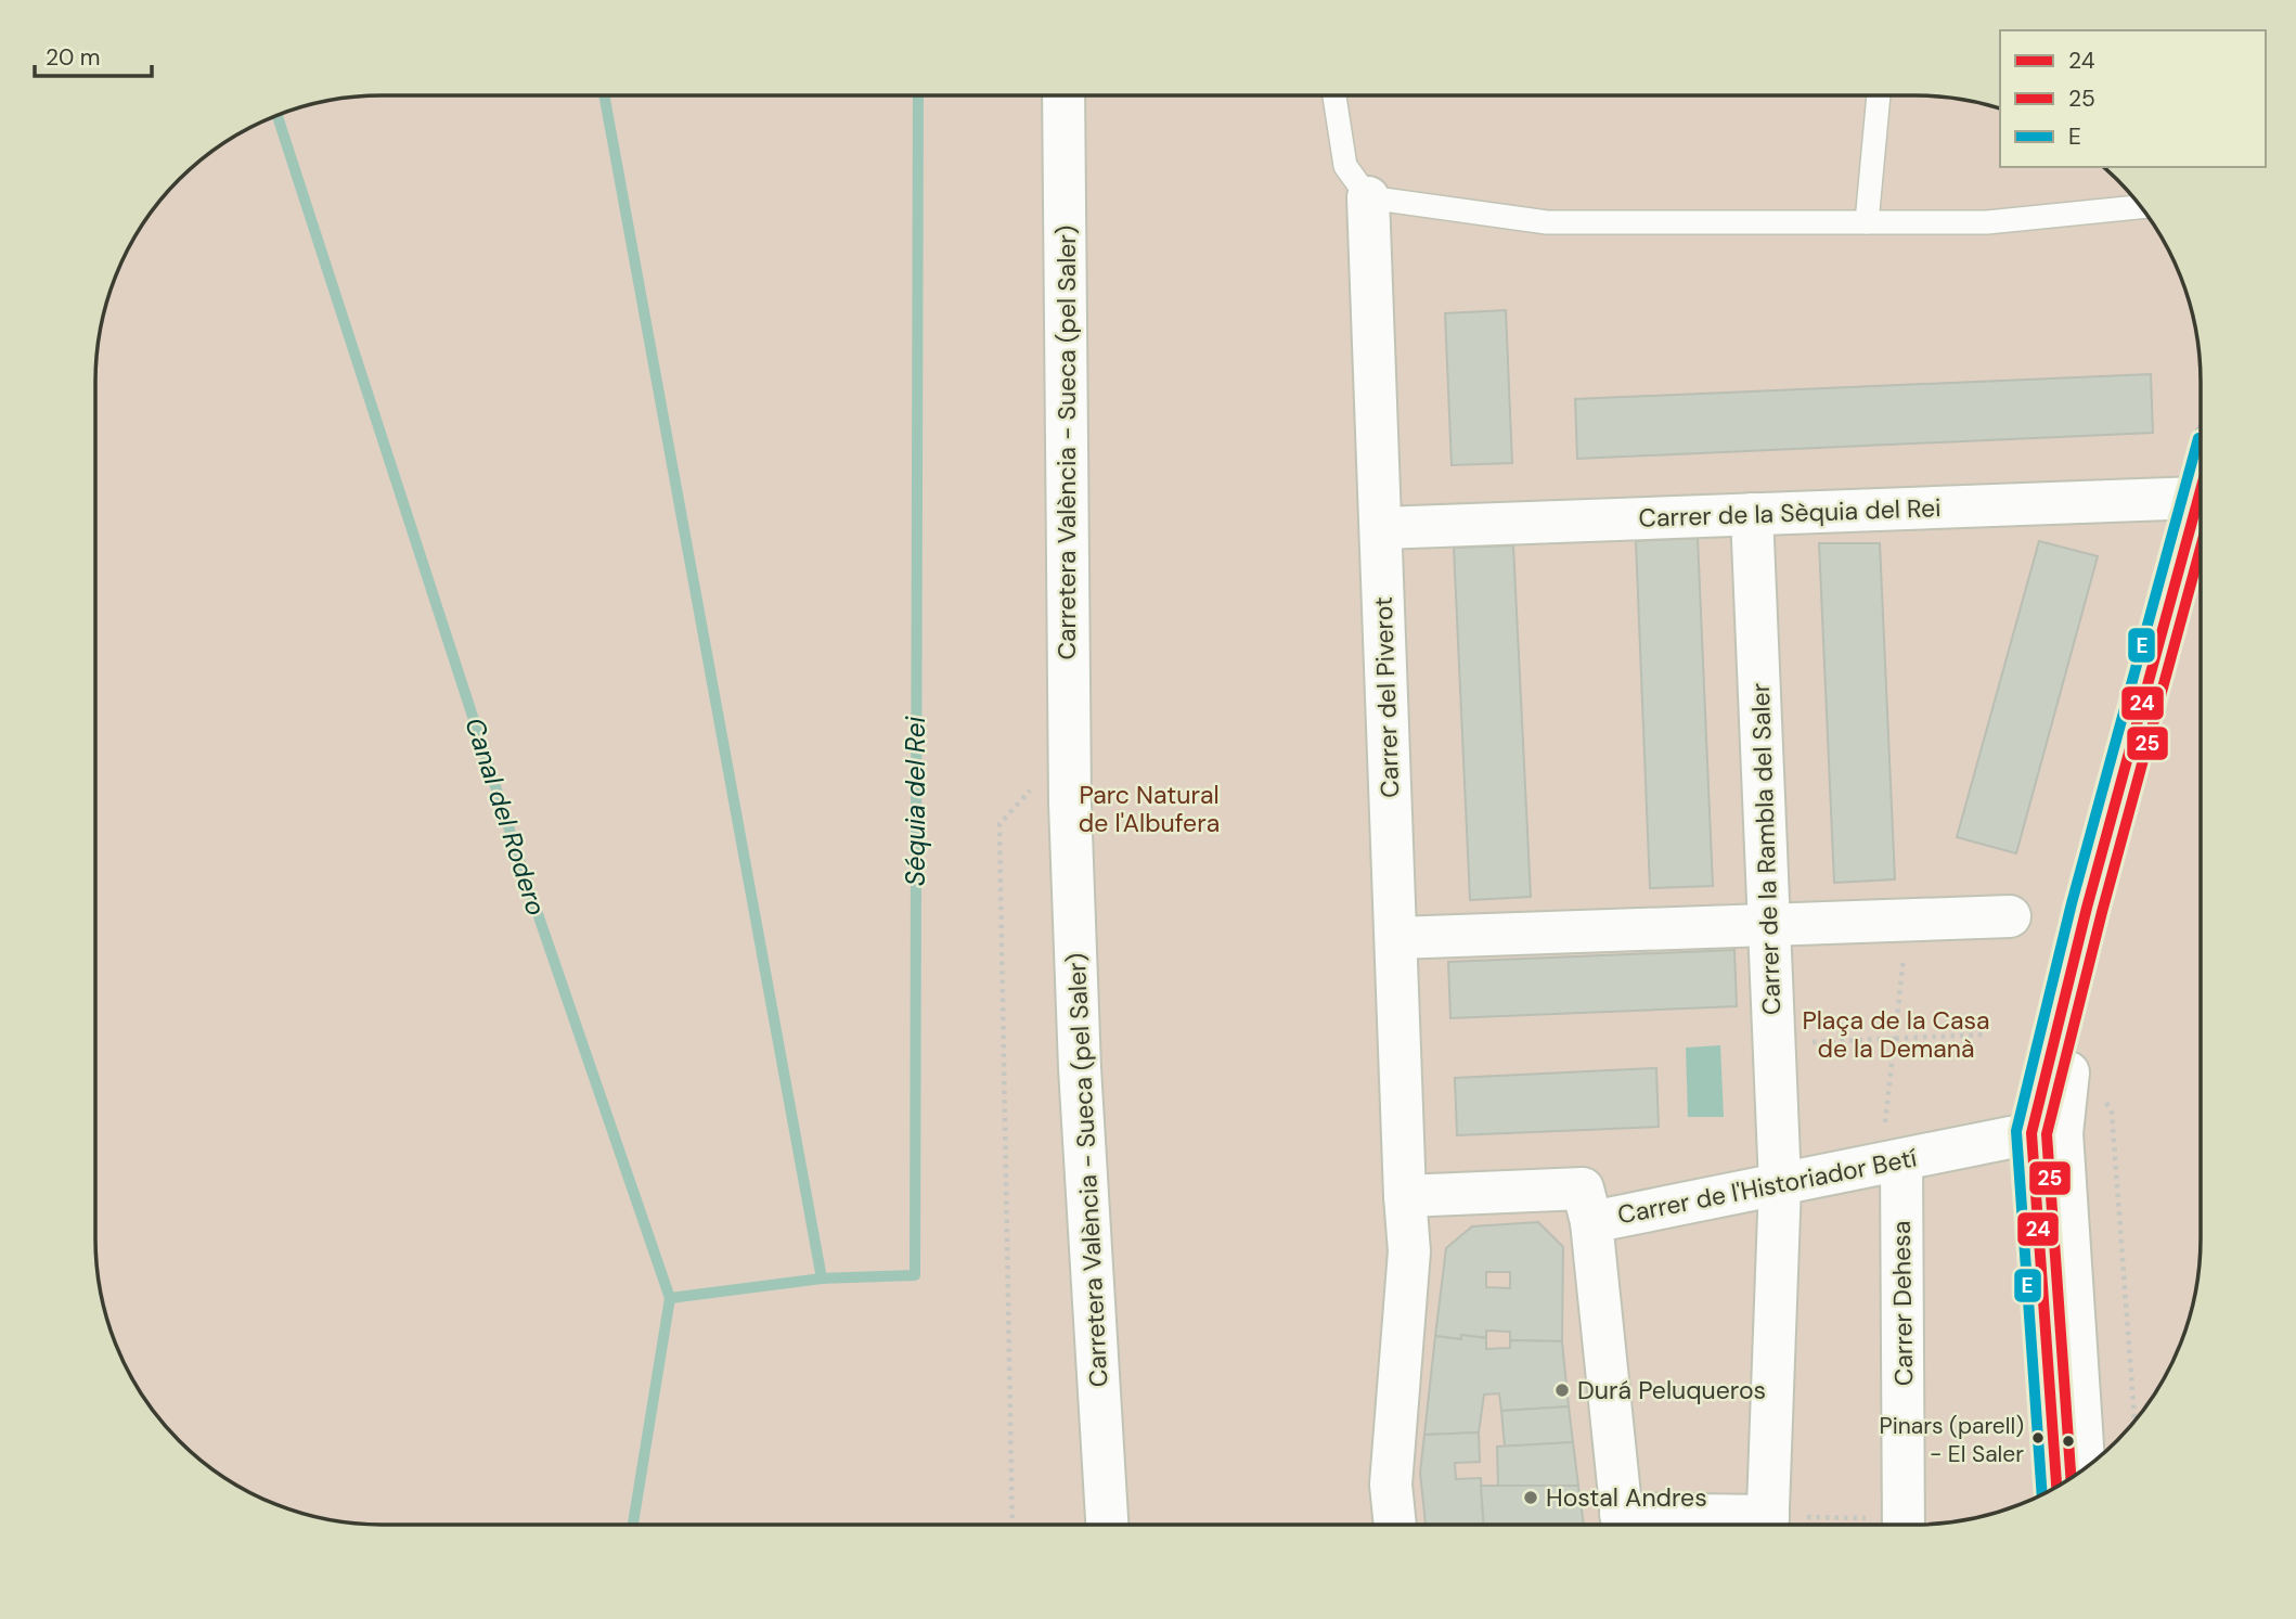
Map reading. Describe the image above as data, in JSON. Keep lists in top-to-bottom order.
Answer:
{
  "streets": {
    "street": [
      "Carretera València - Sueca (pel Saler)",
      "Carrer de la Sèquia del Rei",
      "Carrer del Piverot",
      "Carrer de la Rambla del Saler",
      "Carrer de l'Historiador Betí",
      "Carrer Dehesa"
    ]
  },
  "crossings": [
    ["Carrer de la Sèquia del Rei", "Carrer del Piverot"],
    ["Carrer de la Sèquia del Rei", "Carrer de la Rambla del Saler"],
    ["Carrer del Piverot", "Carrer de l'Historiador Betí"],
    ["Carrer de la Rambla del Saler", "Carrer de l'Historiador Betí"],
    ["Carrer de l'Historiador Betí", "Carrer Dehesa"]
  ],
  "water": ["Séquia del Rei", "Canal del Rodero"],
  "parks": ["Parc Natural de l'Albufera", "Plaça de la Casa de la Demanà"],
  "places": ["Durá Peluqueros", "Pinars (parell) - El Saler", "Hostal Andres"],
  "lines": ["transit line E", "transit line 24", "transit line 25"],
  "legend": ["24", "25", "E"],
  "scale_bar": "20 m"
}
